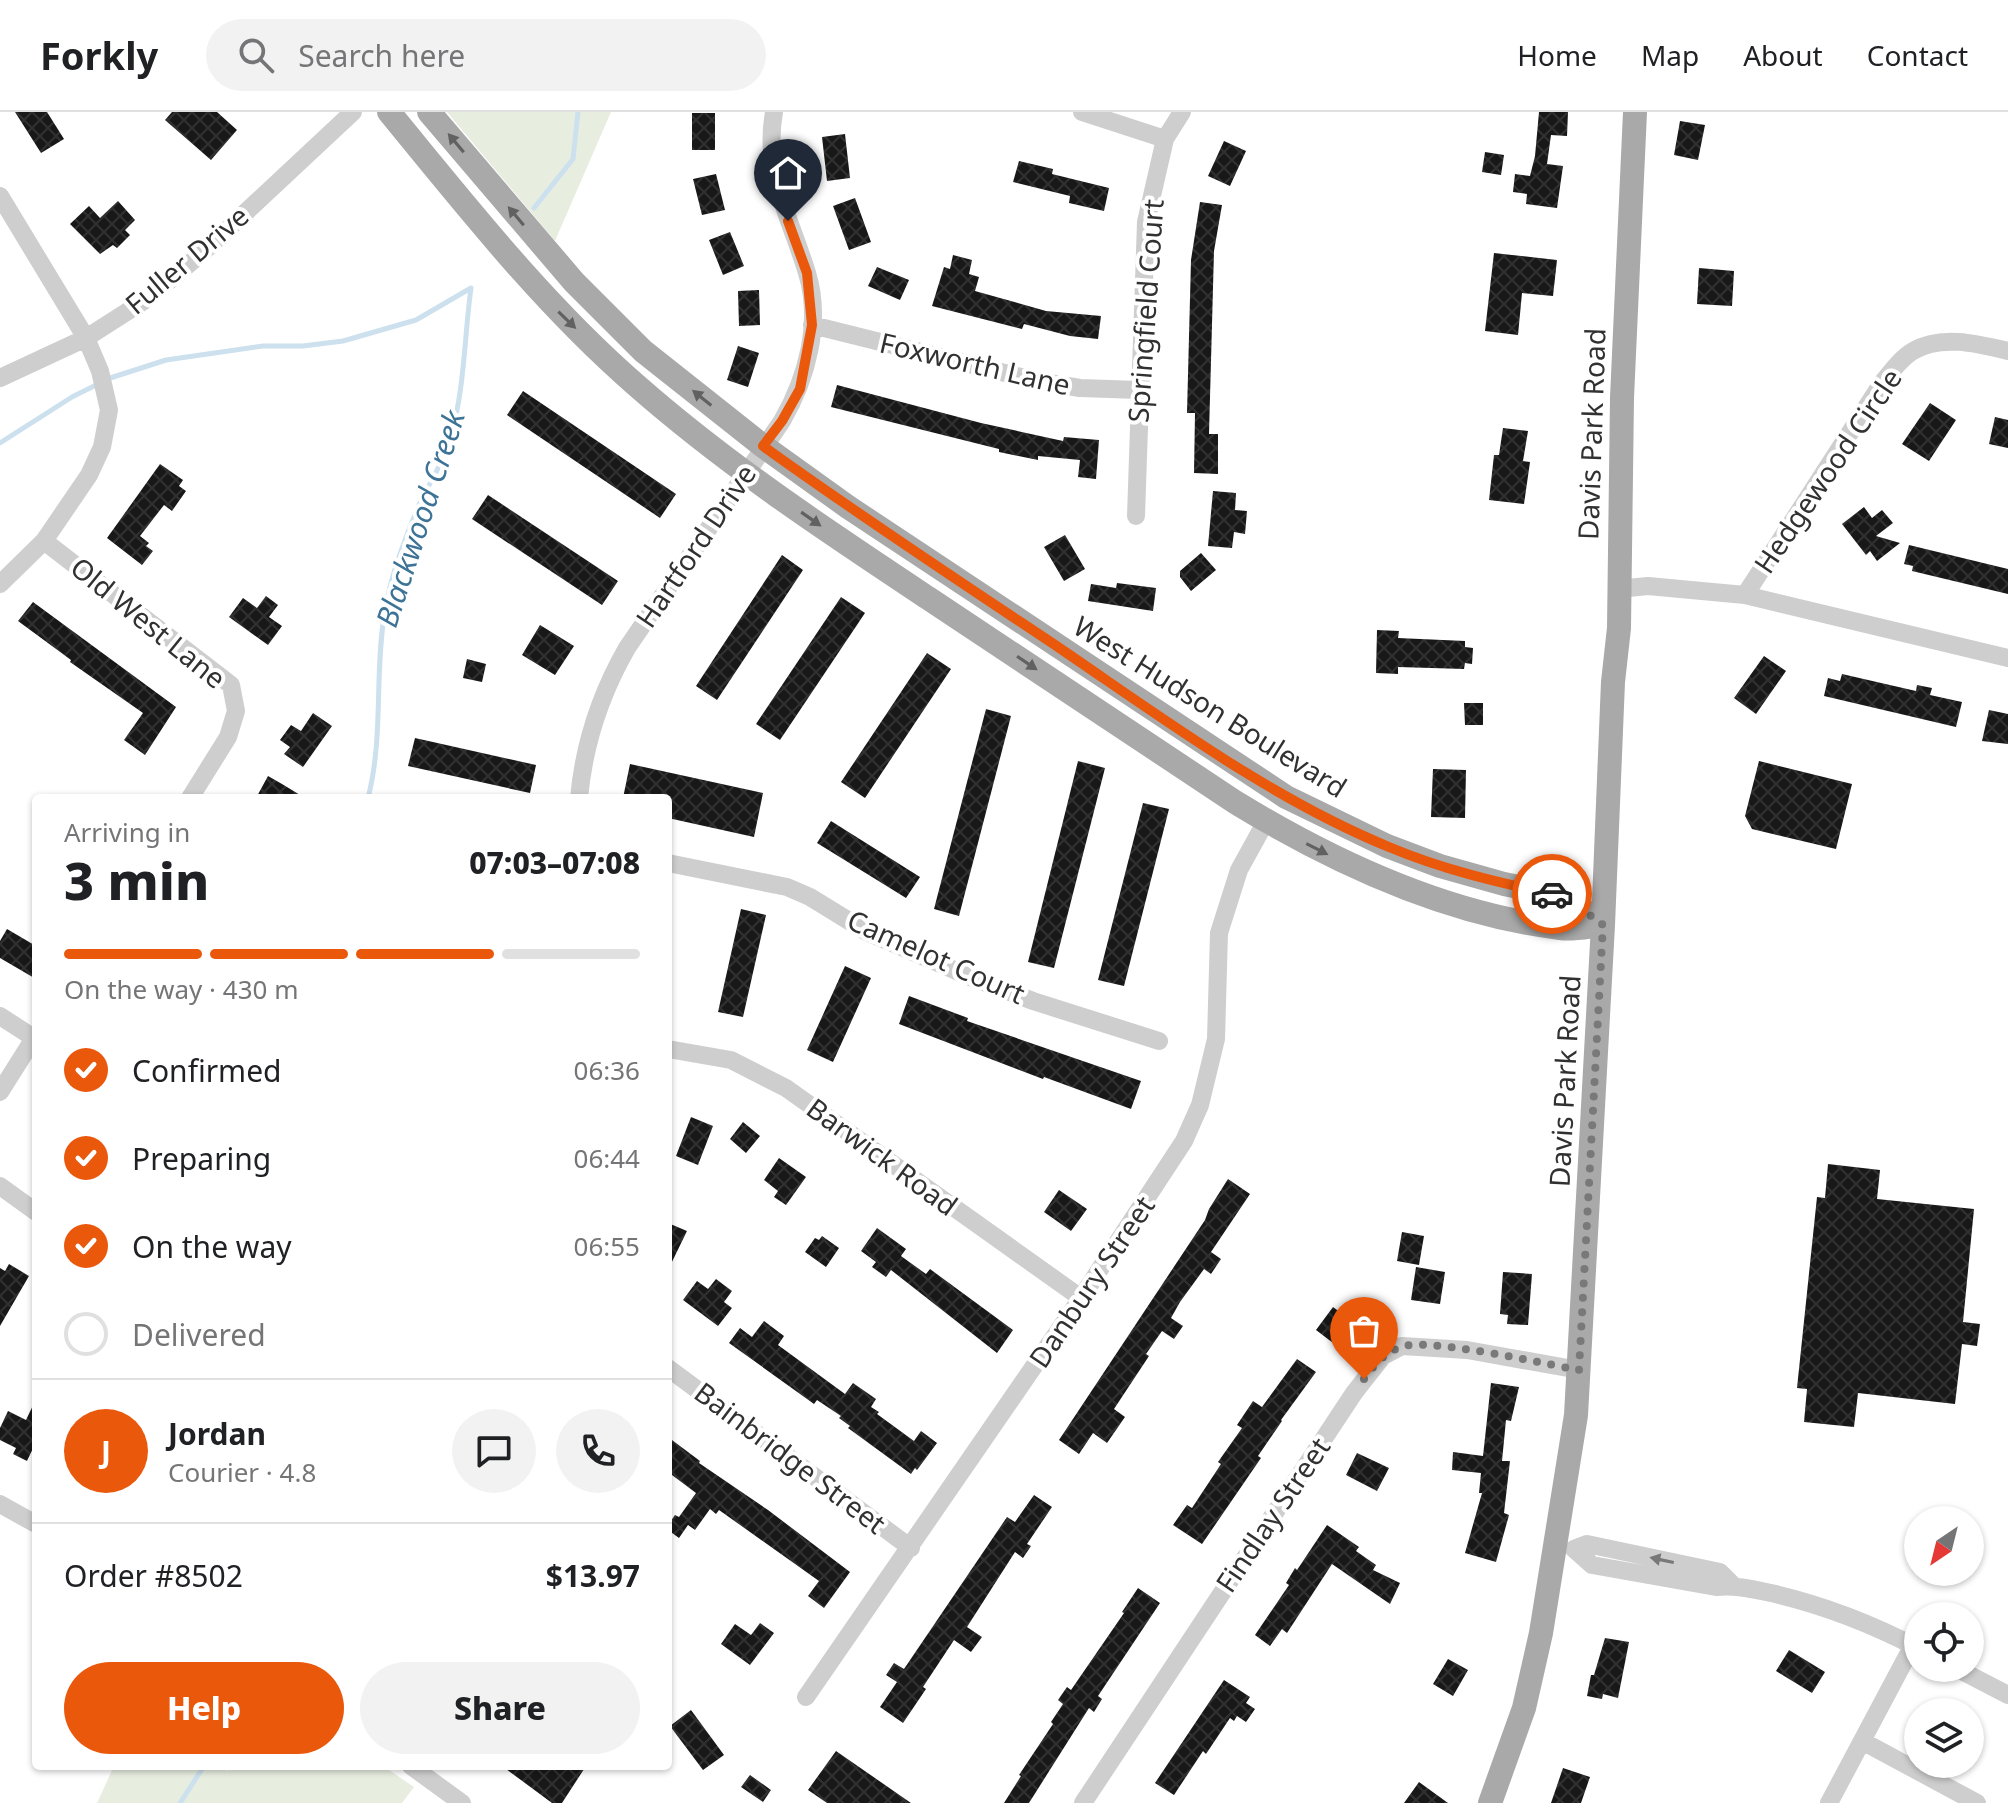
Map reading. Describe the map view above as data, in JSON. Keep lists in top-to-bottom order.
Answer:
{
  "streets": {
    "main road": ["Davis Park Road", "West Hudson Boulevard"],
    "street": [
      "Fuller Drive",
      "Springfield Court",
      "Foxworth Lane",
      "Hedgewood Circle",
      "Hartford Drive",
      "Old West Lane",
      "Camelot Court",
      "Barwick Road",
      "Danbury Street",
      "Bainbridge Street",
      "Findlay Street"
    ]
  },
  "crossings": [
    ["Springfield Court", "Foxworth Lane"],
    ["Foxworth Lane", "Hartford Drive"],
    ["Davis Park Road", "Hedgewood Circle"],
    ["Davis Park Road", "West Hudson Boulevard"],
    ["Davis Park Road", "Findlay Street"],
    ["Hartford Drive", "West Hudson Boulevard"],
    ["Barwick Road", "Danbury Street"],
    ["Danbury Street", "Bainbridge Street"]
  ],
  "water": ["Blackwood Creek"],
  "north": "bottom left",
  "page": {
    "header": "Forkly",
    "search": "Search here",
    "nav": [
      "Home",
      "Map",
      "About",
      "Contact"
    ],
    "heading": ["3 min", "Arriving in", "07:03–07:08"],
    "panel": [
      "Jordan",
      "Courier · 4.8",
      "Order #8502",
      "$13.97"
    ],
    "bar": "On the way · 430 m",
    "list": [
      ["Confirmed", "06:36"],
      ["Preparing", "06:44"],
      ["On the way", "06:55"],
      "Delivered"
    ],
    "round": "J",
    "buttons": ["Help", "Share"]
  }
}
